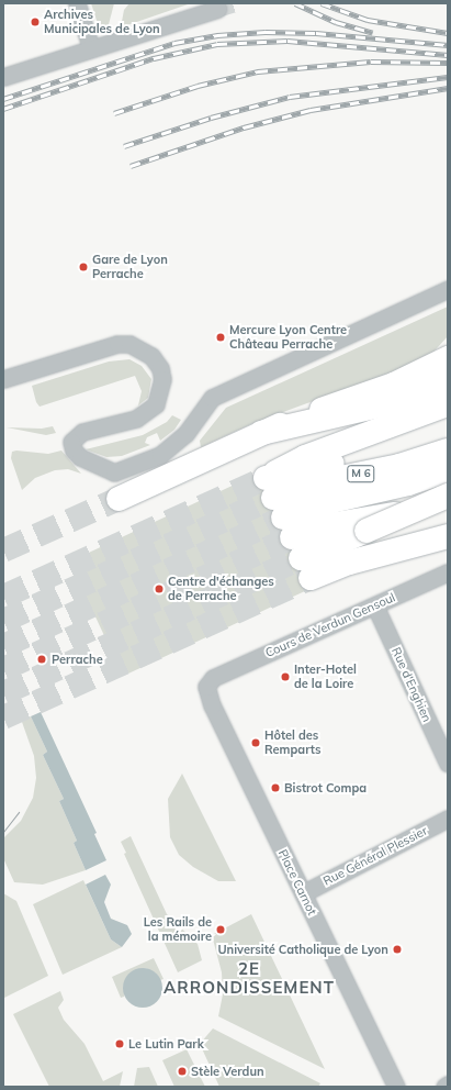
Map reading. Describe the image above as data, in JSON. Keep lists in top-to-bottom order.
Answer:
{
  "streets": {
    "main road": ["M 6"],
    "street": [
      "Cours de Verdun Gensoul",
      "Rue d'Enghien",
      "Rue Général Plessier",
      "Place Carnot"
    ]
  },
  "crossings": [
    ["Cours de Verdun Gensoul", "Rue d'Enghien"],
    ["Cours de Verdun Gensoul", "Place Carnot"],
    ["Rue Général Plessier", "Place Carnot"]
  ],
  "districts": ["2E ARRONDISSEMENT"],
  "places": [
    "Archives Municipales de Lyon",
    "Gare de Lyon Perrache",
    "Mercure Lyon Centre Château Perrache",
    "Centre d'échanges de Perrache",
    "Perrache",
    "Inter-Hotel de la Loire",
    "Hôtel des Remparts",
    "Bistrot Compa",
    "Les Rails de la mémoire",
    "Université Catholique de Lyon",
    "Le Lutin Park",
    "Stèle Verdun"
  ]
}
